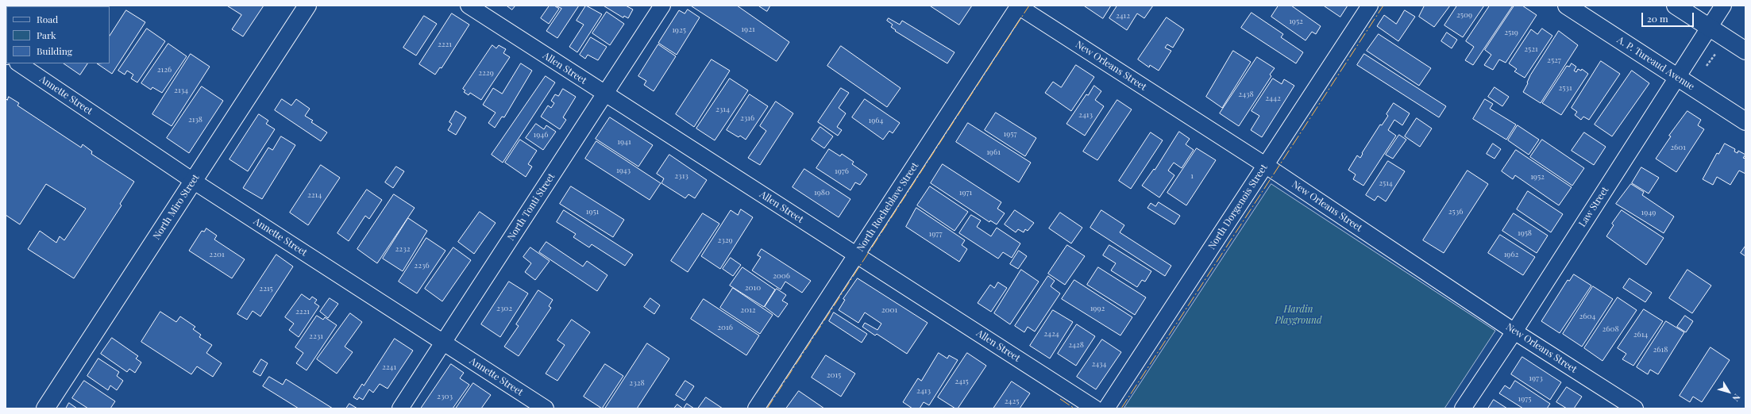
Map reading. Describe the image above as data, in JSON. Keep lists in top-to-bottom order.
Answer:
{
  "streets": {
    "street": [
      "A. P. Tureaud Avenue",
      "New Orleans Street",
      "Allen Street",
      "Annette Street",
      "North Miro Street",
      "North Tonti Street",
      "North Rocheblave Street",
      "North Dorgenois Street",
      "Law Street"
    ]
  },
  "crossings": [
    ["A. P. Tureaud Avenue", "Law Street"],
    ["New Orleans Street", "North Rocheblave Street"],
    ["New Orleans Street", "North Dorgenois Street"],
    ["New Orleans Street", "Law Street"],
    ["Allen Street", "North Tonti Street"],
    ["Allen Street", "North Rocheblave Street"],
    ["Annette Street", "North Miro Street"],
    ["Annette Street", "North Tonti Street"]
  ],
  "parks": ["Hardin Playground"],
  "house_numbers": [
    "2509",
    "2412",
    "1952",
    "1921",
    "1925",
    "2519",
    "2221",
    "2521",
    "2527",
    "2126",
    "2229",
    "2531",
    "2134",
    "2438",
    "2442",
    "2314",
    "2413",
    "2316",
    "2138",
    "1964",
    "1957",
    "1946",
    "1941",
    "2601",
    "1961",
    "1943",
    "1976",
    "2313",
    "1",
    "1952",
    "2514",
    "1980",
    "1971",
    "2214",
    "1951",
    "2536",
    "1949",
    "1958",
    "1977",
    "2329",
    "2232",
    "2201",
    "1962",
    "2236",
    "2006",
    "2010",
    "2215",
    "2302",
    "1992",
    "2012",
    "2001",
    "2221",
    "2604",
    "2016",
    "2608",
    "2424",
    "2614",
    "2231",
    "2428",
    "2618",
    "2434",
    "2241",
    "2015",
    "1973",
    "2415",
    "2328",
    "2413",
    "2303",
    "1975",
    "2425"
  ],
  "legend": ["Road", "Park", "Building"],
  "scale_bar": "20 m",
  "north": "bottom right"
}
